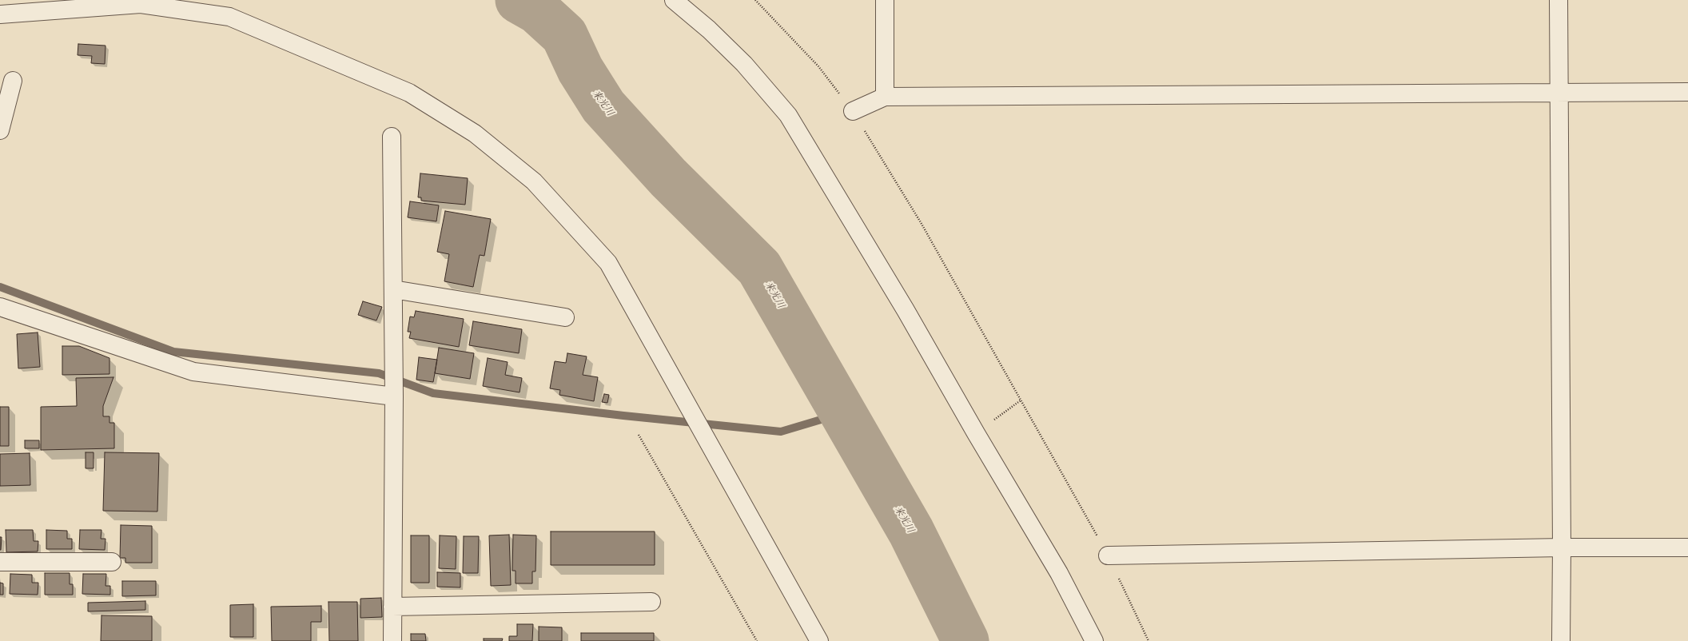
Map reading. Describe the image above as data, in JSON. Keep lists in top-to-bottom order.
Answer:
{
  "water": ["来光川"]
}
